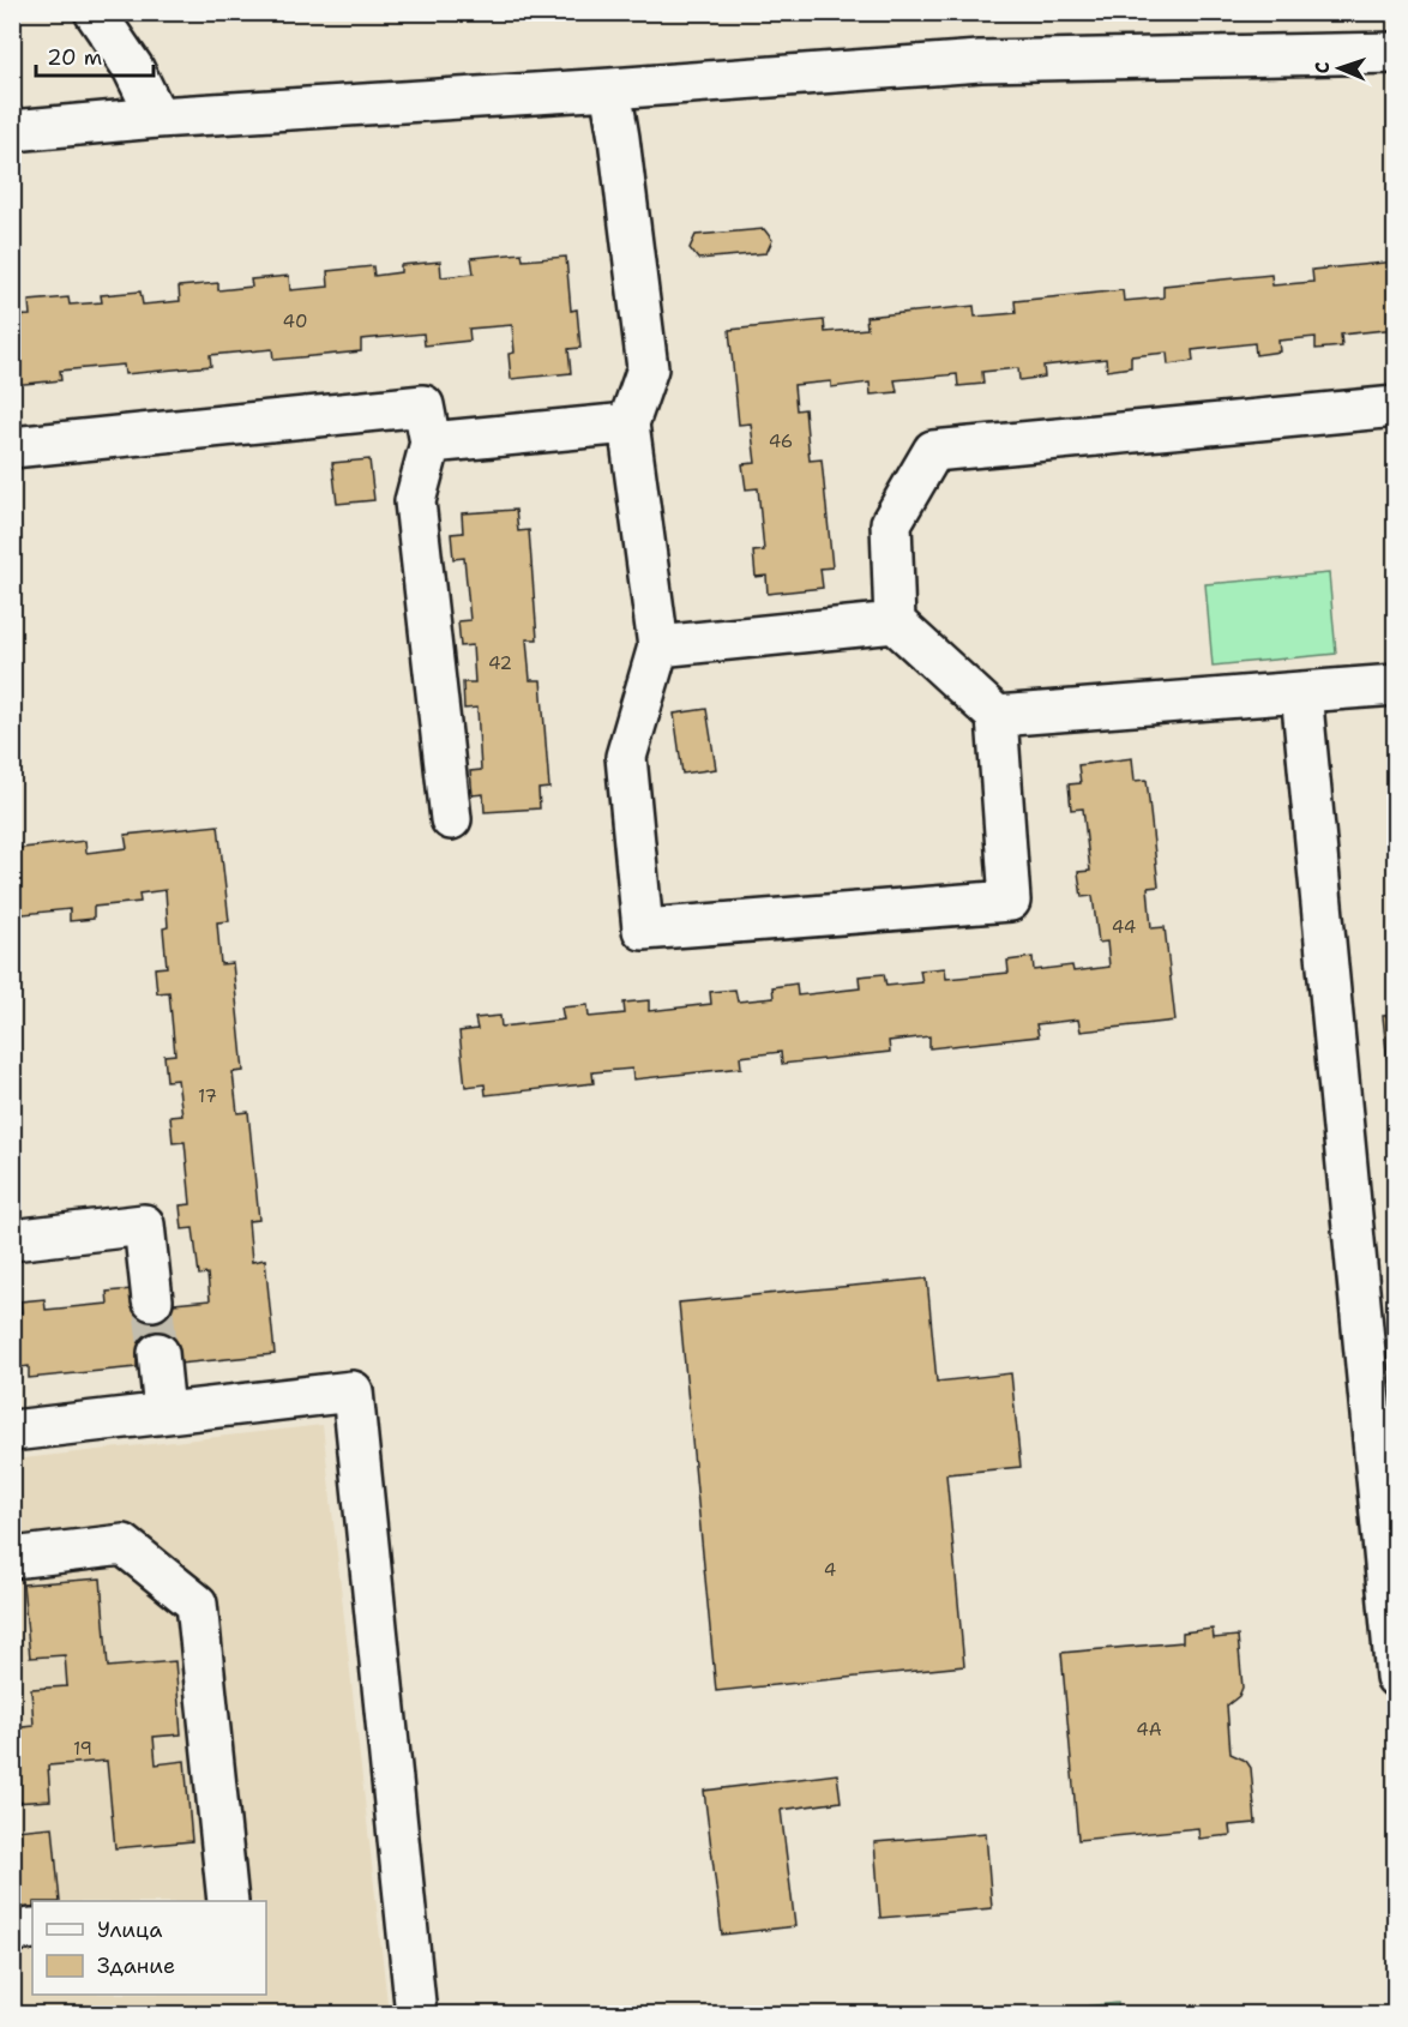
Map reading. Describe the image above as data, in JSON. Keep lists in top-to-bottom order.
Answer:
{
  "house_numbers": [
    "40",
    "46",
    "42",
    "44",
    "17",
    "4",
    "4А",
    "19"
  ],
  "legend": ["Улица", "Здание"],
  "scale_bar": "20 m",
  "north": "left"
}
